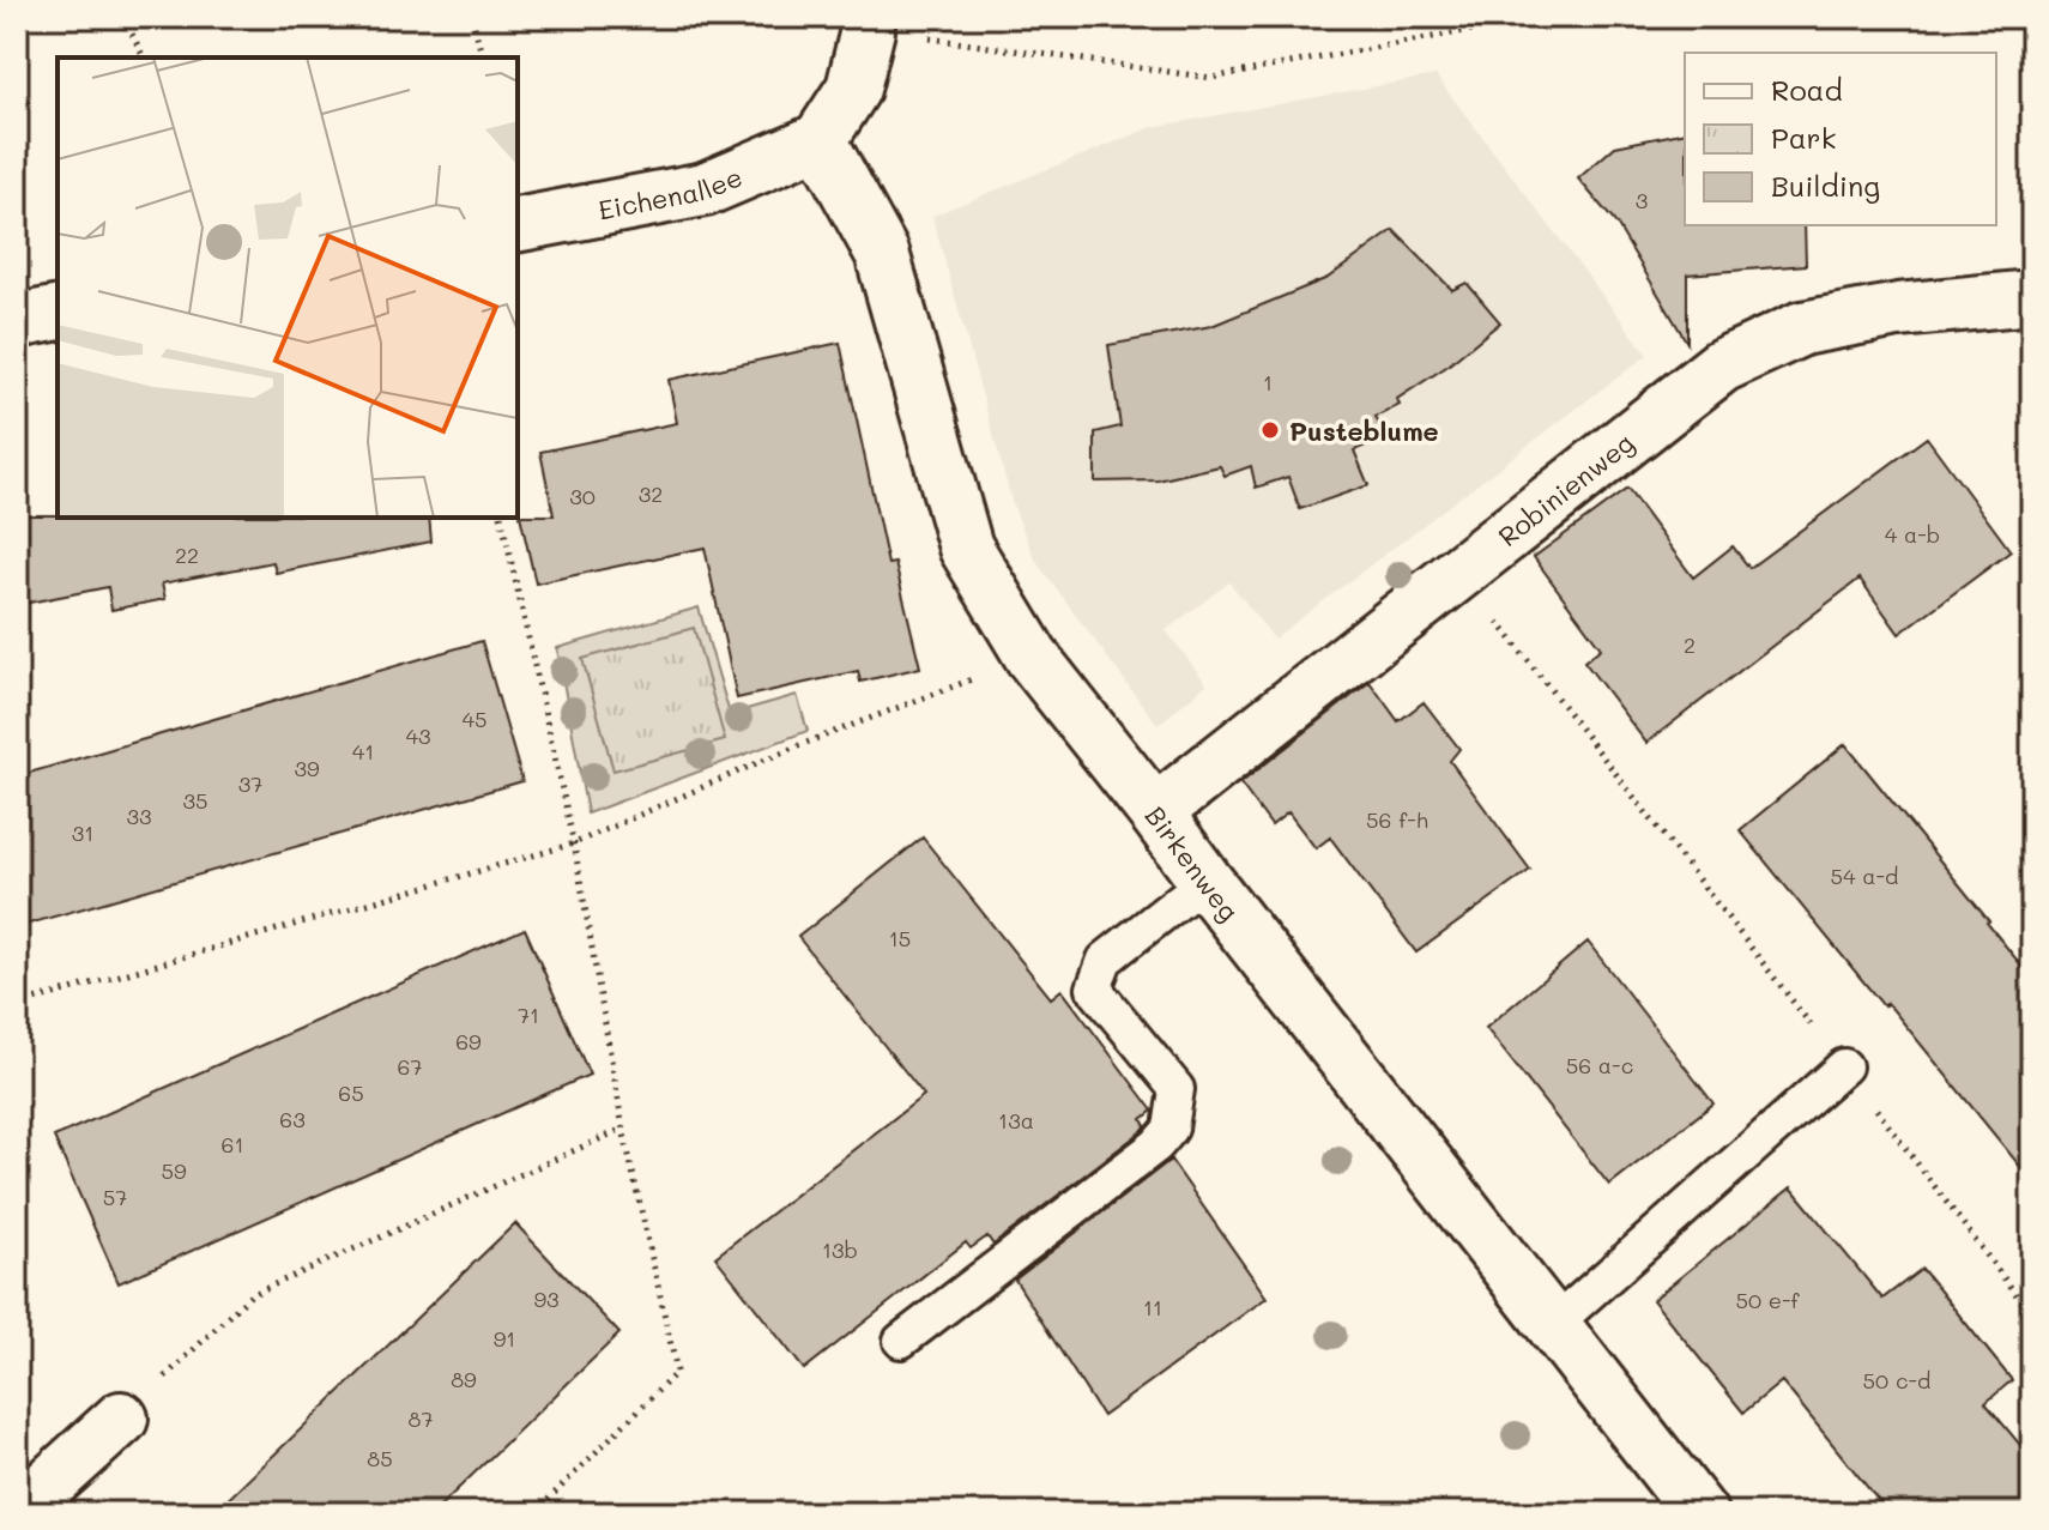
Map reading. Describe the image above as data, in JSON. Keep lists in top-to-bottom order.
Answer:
{
  "streets": {
    "street": ["Eichenallee", "Robinienweg", "Birkenweg"]
  },
  "crossings": [
    ["Eichenallee", "Birkenweg"],
    ["Robinienweg", "Birkenweg"]
  ],
  "places": ["Pusteblume"],
  "house_numbers": [
    "3",
    "1",
    "32",
    "30",
    "4 a-b",
    "22",
    "2",
    "45",
    "43",
    "41",
    "39",
    "37",
    "35",
    "33",
    "56 f-h",
    "31",
    "54 a-d",
    "15",
    "71",
    "69",
    "56 a-c",
    "67",
    "65",
    "63",
    "13a",
    "61",
    "59",
    "57",
    "13b",
    "93",
    "50 e-f",
    "11",
    "91",
    "89",
    "50 c-d",
    "87",
    "85"
  ],
  "legend": ["Road", "Park", "Building"]
}
